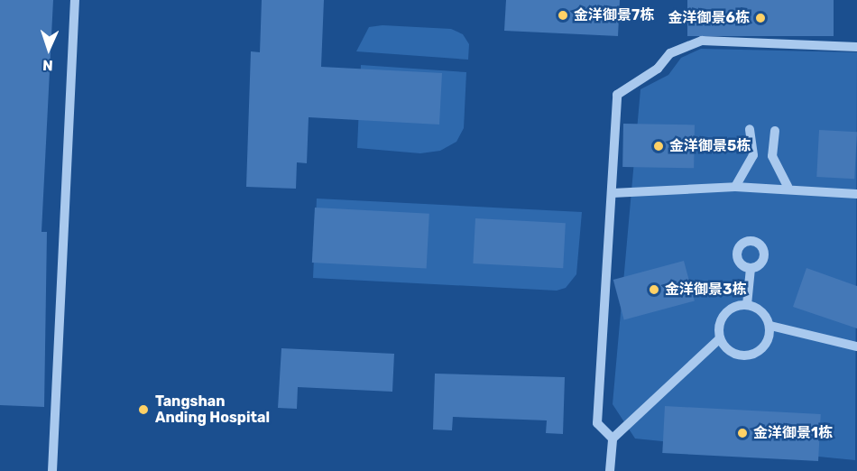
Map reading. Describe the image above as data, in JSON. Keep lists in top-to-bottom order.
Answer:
{
  "places": [
    "金洋御景7栋",
    "金洋御景6栋",
    "金洋御景5栋",
    "金洋御景3栋",
    "Tangshan Anding Hospital",
    "金洋御景1栋"
  ],
  "north": "bottom"
}
